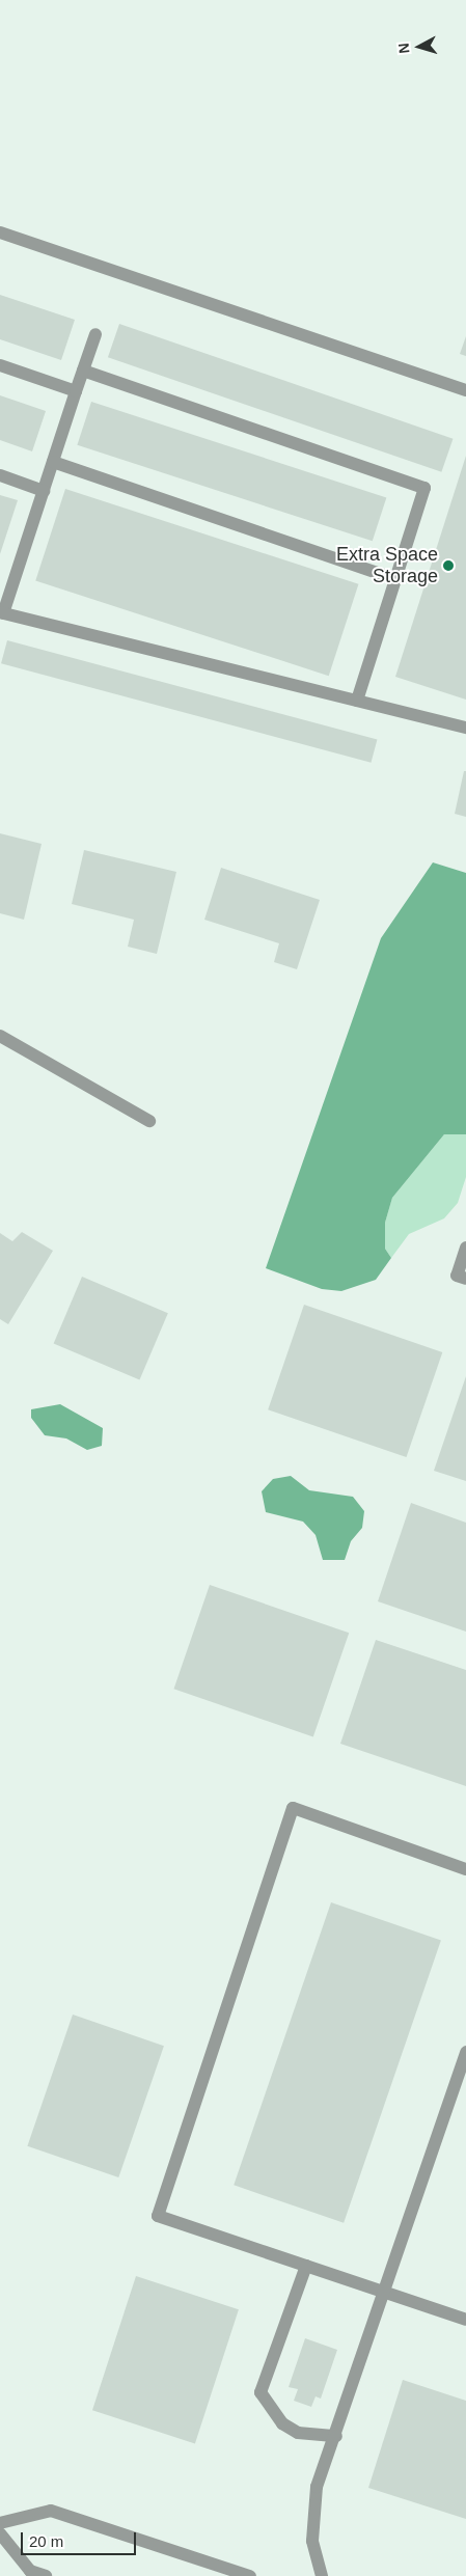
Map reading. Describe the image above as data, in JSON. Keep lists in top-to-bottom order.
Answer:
{
  "places": ["Extra Space Storage"],
  "scale_bar": "20 m",
  "north": "left"
}
